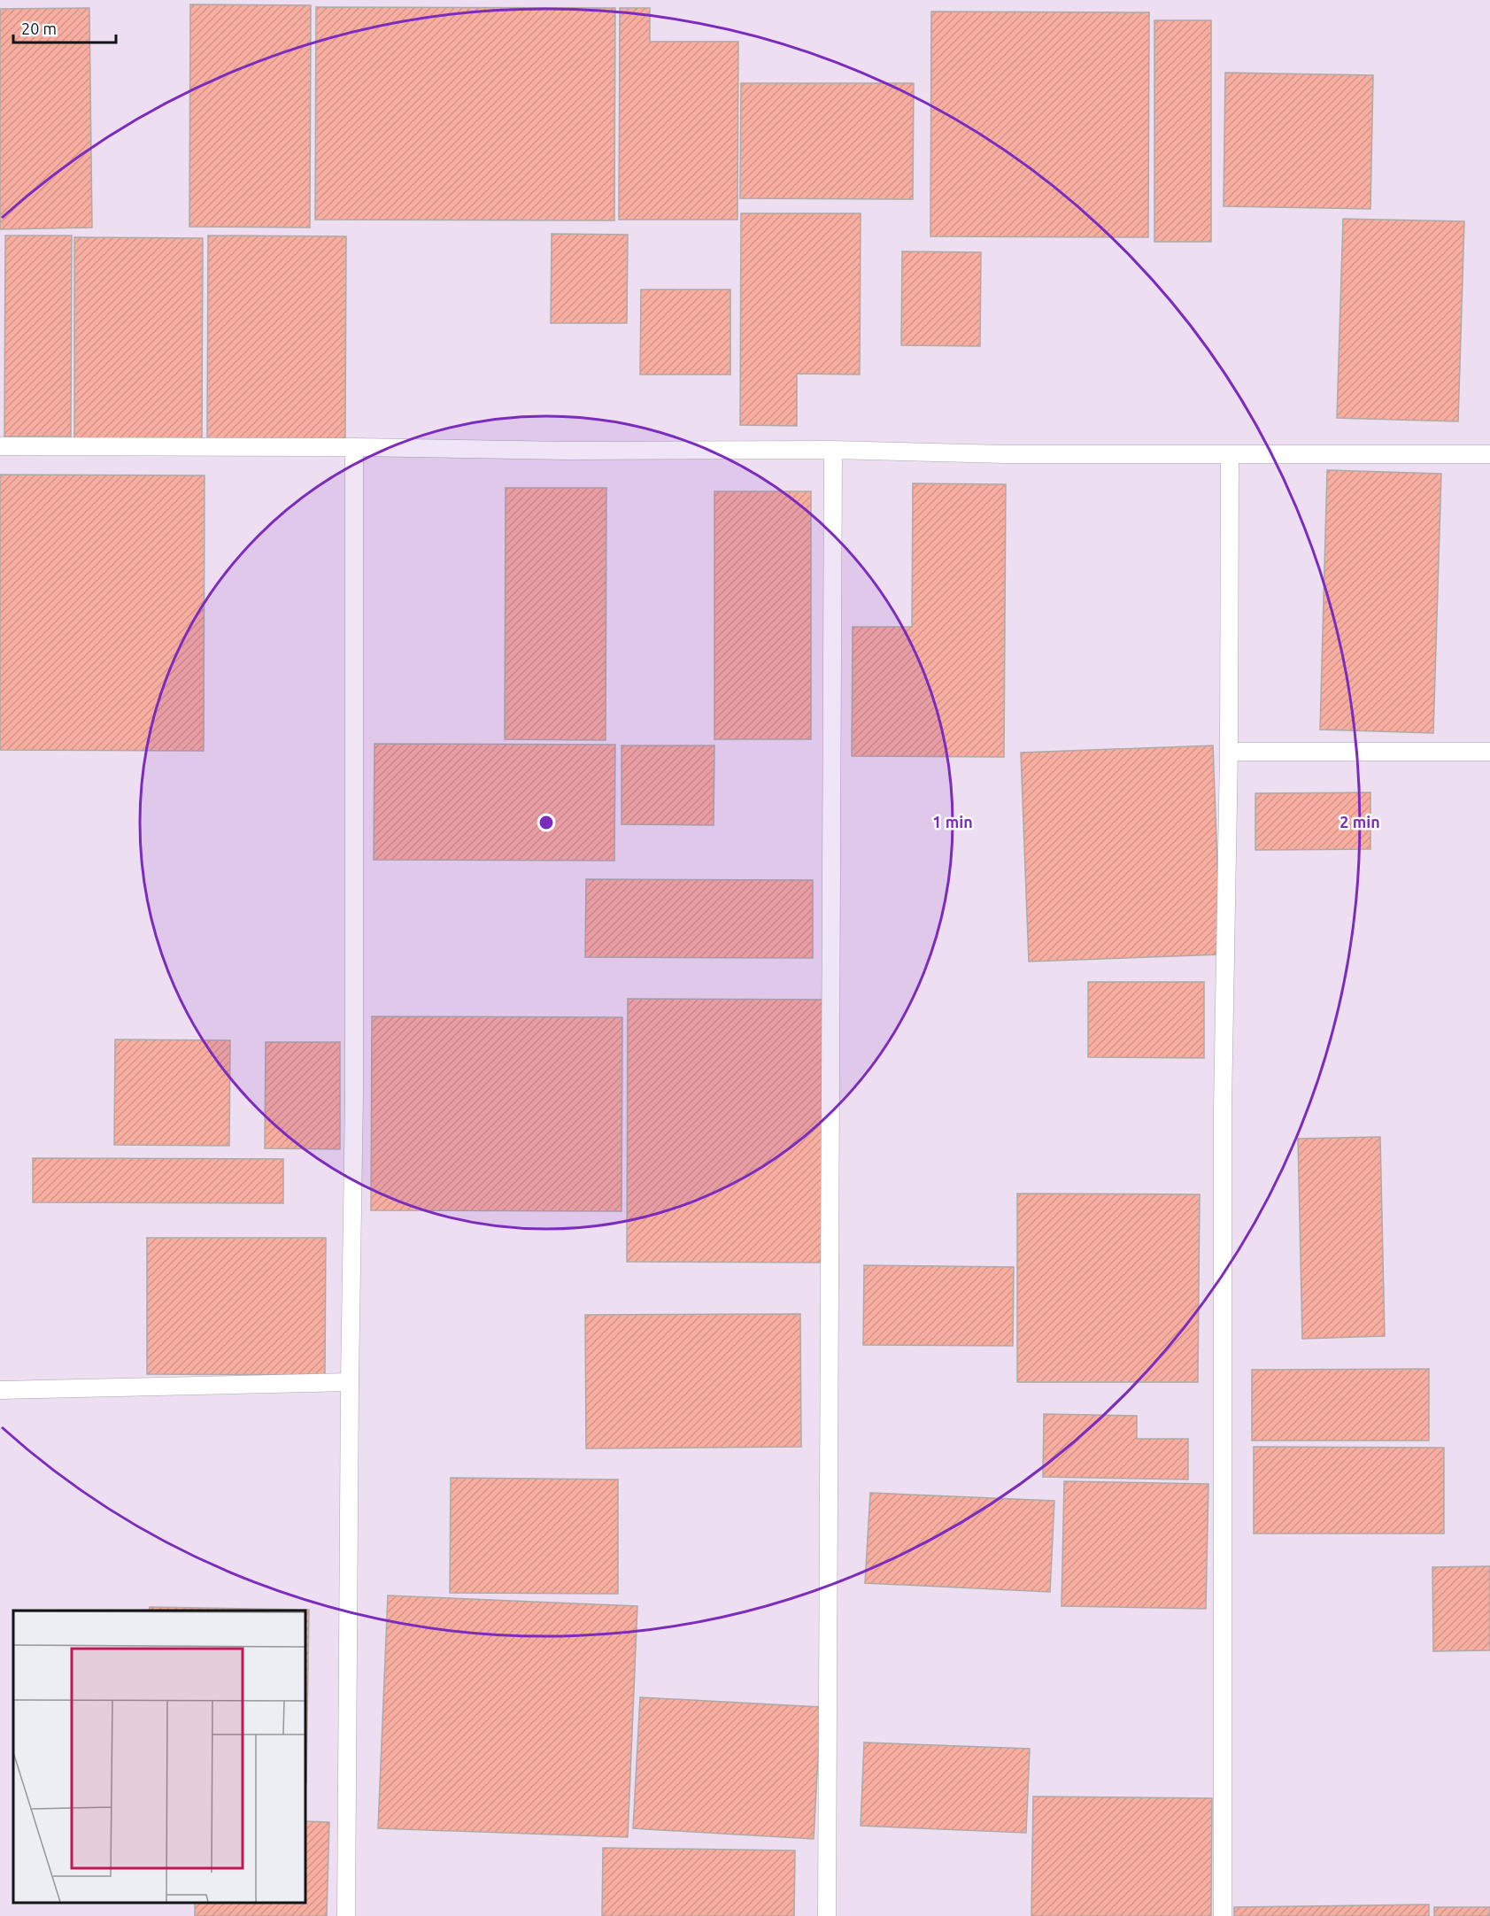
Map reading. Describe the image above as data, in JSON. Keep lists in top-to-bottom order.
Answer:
{
  "scale_bar": "20 m",
  "rings": ["1 min", "2 min"]
}
